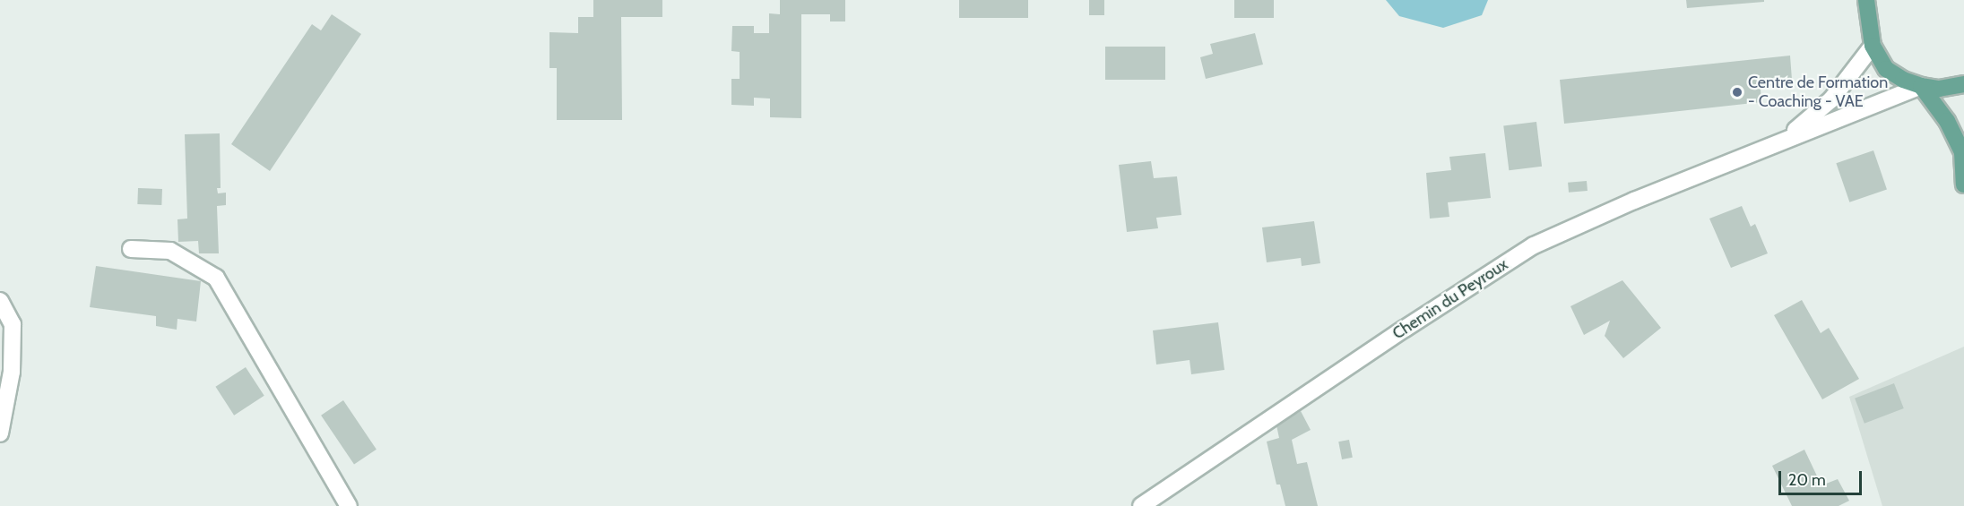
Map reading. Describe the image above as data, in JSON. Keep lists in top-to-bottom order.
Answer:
{
  "streets": {
    "street": ["Chemin du Peyroux"]
  },
  "places": ["Centre de Formation - Coaching - VAE"],
  "scale_bar": "20 m"
}
